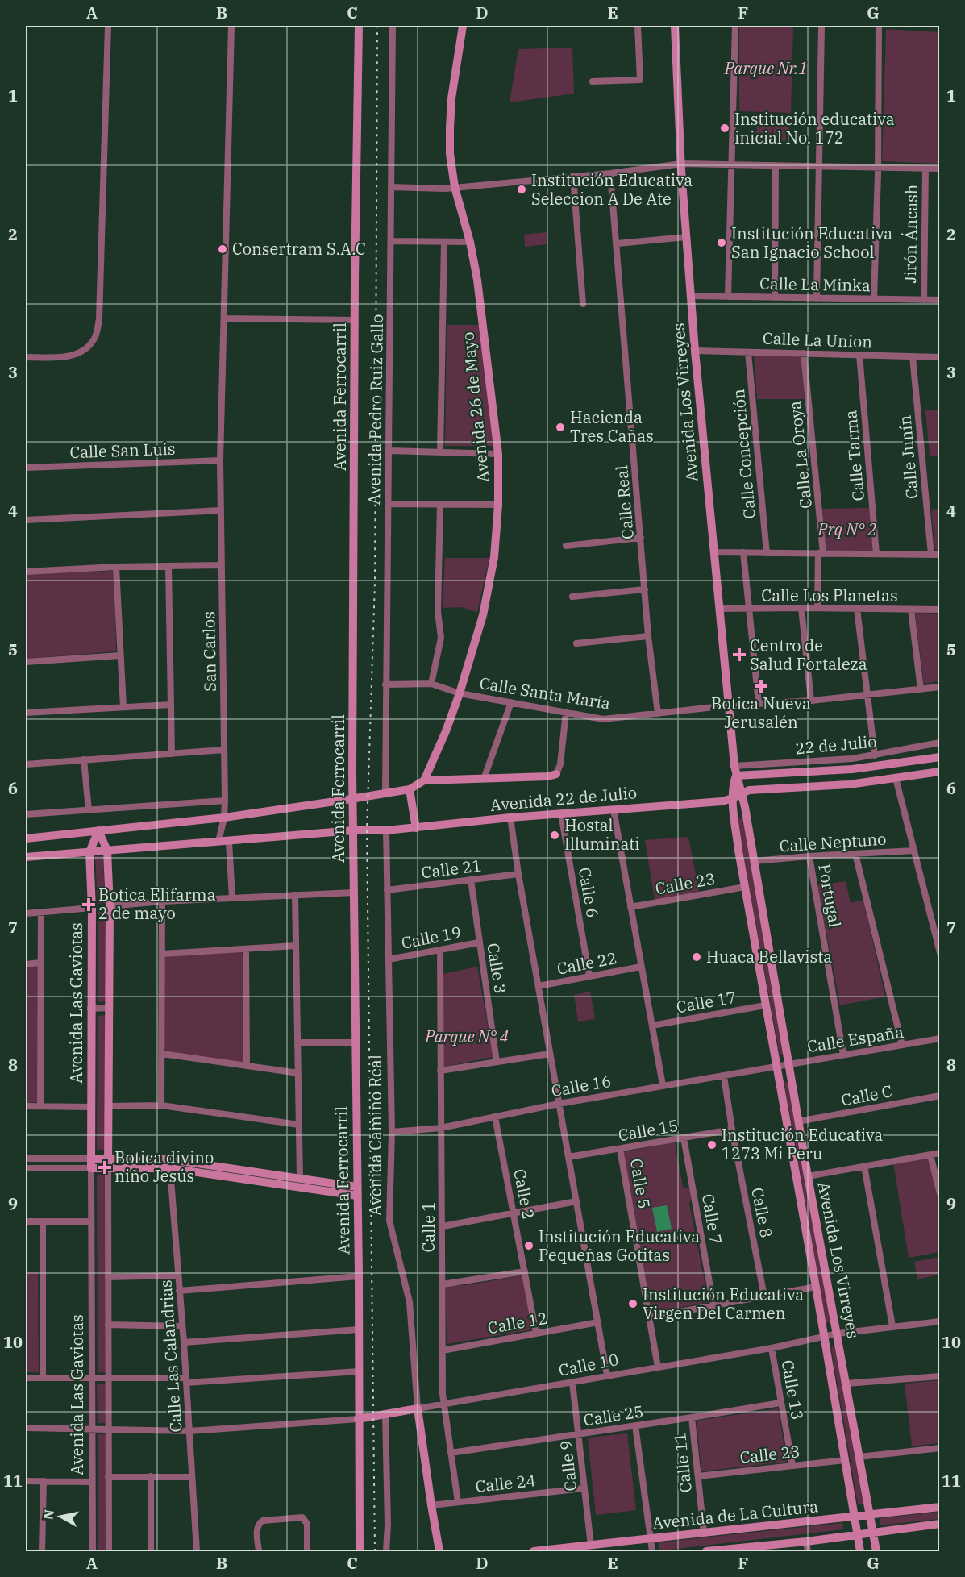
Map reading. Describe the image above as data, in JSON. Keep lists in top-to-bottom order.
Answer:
{
  "streets": {
    "street": [
      "Jirón Áncash",
      "Calle La Minka",
      "Calle La Union",
      "Avenida Ferrocarril",
      "Avenida Los Virreyes",
      "Avenida 26 de Mayo",
      "Avenida Pedro Ruiz Gallo",
      "Calle San Luis",
      "Calle Concepción",
      "Calle La Oroya",
      "Calle Tarma",
      "Calle Junín",
      "Calle Real",
      "Calle Los Planetas",
      "San Carlos",
      "Calle Santa María",
      "22 de Julio",
      "Avenida 22 de Julio",
      "Calle Neptuno",
      "Calle 21",
      "Calle 23",
      "Calle 6",
      "Portugal",
      "Calle 19",
      "Calle 22",
      "Calle 3",
      "Calle 17",
      "Avenida Las Gaviotas",
      "Calle España",
      "Calle 16",
      "Calle C",
      "Calle 15",
      "Avenida Camino Real",
      "Calle 5",
      "Calle 2",
      "Calle 8",
      "Calle 7",
      "Calle 1",
      "Calle 12",
      "Calle Las Calandrias",
      "Calle 10",
      "Calle 13",
      "Calle 25",
      "Calle 11",
      "Calle 9",
      "Calle 24",
      "Avenida de La Cultura"
    ]
  },
  "crossings": [
    ["Jirón Áncash", "Calle La Minka"],
    ["Calle La Minka", "Avenida Los Virreyes"],
    ["Calle La Union", "Avenida Los Virreyes"],
    ["Calle La Union", "Calle Concepción"],
    ["Calle La Union", "Calle La Oroya"],
    ["Calle La Union", "Calle Tarma"],
    ["Calle La Union", "Calle Junín"],
    ["Avenida Ferrocarril", "Avenida 22 de Julio"],
    ["Avenida Ferrocarril", "Calle 10"],
    ["Avenida Los Virreyes", "Calle Los Planetas"],
    ["Avenida Los Virreyes", "Calle Santa María"],
    ["Avenida Los Virreyes", "22 de Julio"],
    ["Avenida Los Virreyes", "Avenida 22 de Julio"],
    ["Avenida Los Virreyes", "Calle Neptuno"],
    ["Avenida Los Virreyes", "Calle 23"],
    ["Avenida Los Virreyes", "Calle 17"],
    ["Avenida Los Virreyes", "Calle España"],
    ["Avenida Los Virreyes", "Calle 16"],
    ["Avenida Los Virreyes", "Calle C"],
    ["Avenida Los Virreyes", "Calle 10"],
    ["Avenida Los Virreyes", "Avenida de La Cultura"],
    ["Avenida 26 de Mayo", "Calle Santa María"],
    ["Avenida Pedro Ruiz Gallo", "Calle Santa María"],
    ["Calle San Luis", "San Carlos"],
    ["Calle La Oroya", "Calle Los Planetas"],
    ["Calle Real", "Calle Santa María"],
    ["San Carlos", "Avenida 22 de Julio"],
    ["Avenida 22 de Julio", "Calle 6"],
    ["Avenida 22 de Julio", "Avenida Las Gaviotas"],
    ["Avenida 22 de Julio", "Avenida Camino Real"],
    ["Calle Neptuno", "Portugal"],
    ["Calle 21", "Calle 3"],
    ["Calle 21", "Avenida Camino Real"],
    ["Calle 23", "Calle 13"],
    ["Calle 23", "Calle 11"],
    ["Calle 6", "Calle 22"],
    ["Portugal", "Calle España"],
    ["Calle 19", "Calle 3"],
    ["Calle 19", "Avenida Camino Real"],
    ["Calle 19", "Calle 1"],
    ["Calle España", "Calle 16"],
    ["Calle 16", "Avenida Camino Real"],
    ["Calle 16", "Calle 2"],
    ["Calle 16", "Calle 8"],
    ["Calle 16", "Calle 1"],
    ["Calle 15", "Calle 5"],
    ["Calle 15", "Calle 8"],
    ["Calle 15", "Calle 7"],
    ["Avenida Camino Real", "Calle 10"],
    ["Avenida Camino Real", "Calle 24"],
    ["Calle 5", "Calle 10"],
    ["Calle 2", "Calle 12"],
    ["Calle 1", "Calle 12"],
    ["Calle 1", "Calle 10"],
    ["Calle 1", "Calle 25"],
    ["Calle 1", "Calle 24"],
    ["Calle 10", "Calle 13"],
    ["Calle 10", "Calle 9"],
    ["Calle 13", "Calle 25"],
    ["Calle 25", "Calle 11"],
    ["Calle 25", "Calle 9"],
    ["Calle 11", "Avenida de La Cultura"],
    ["Calle 9", "Calle 24"],
    ["Calle 9", "Avenida de La Cultura"]
  ],
  "parks": ["Parque Nr.1", "Prq N° 2", "Parque N° 4"],
  "places": {
    "other": [
      "Institución educativa inicial No. 172",
      "Institución Educativa Seleccion A De Ate",
      "Institución Educativa San Ignacio School",
      "Consertram S.A.C",
      "Hacienda Tres Cañas",
      "Hostal Illuminati",
      "Huaca Bellavista",
      "Institución Educativa 1273 Mi Peru",
      "Institución Educativa Pequeñas Gotitas",
      "Institución Educativa Virgen Del Carmen"
    ],
    "health": [
      "Centro de Salud Fortaleza",
      "Botica Nueva Jerusalén",
      "Botica Elifarma 2 de mayo",
      "Botica divino niño Jesús"
    ]
  },
  "north": "left",
  "grid": {
    "columns": [
      "A",
      "B",
      "C",
      "D",
      "E",
      "F",
      "G"
    ],
    "rows": [
      "1",
      "2",
      "3",
      "4",
      "5",
      "6",
      "7",
      "8",
      "9",
      "10",
      "11"
    ]
  }
}
